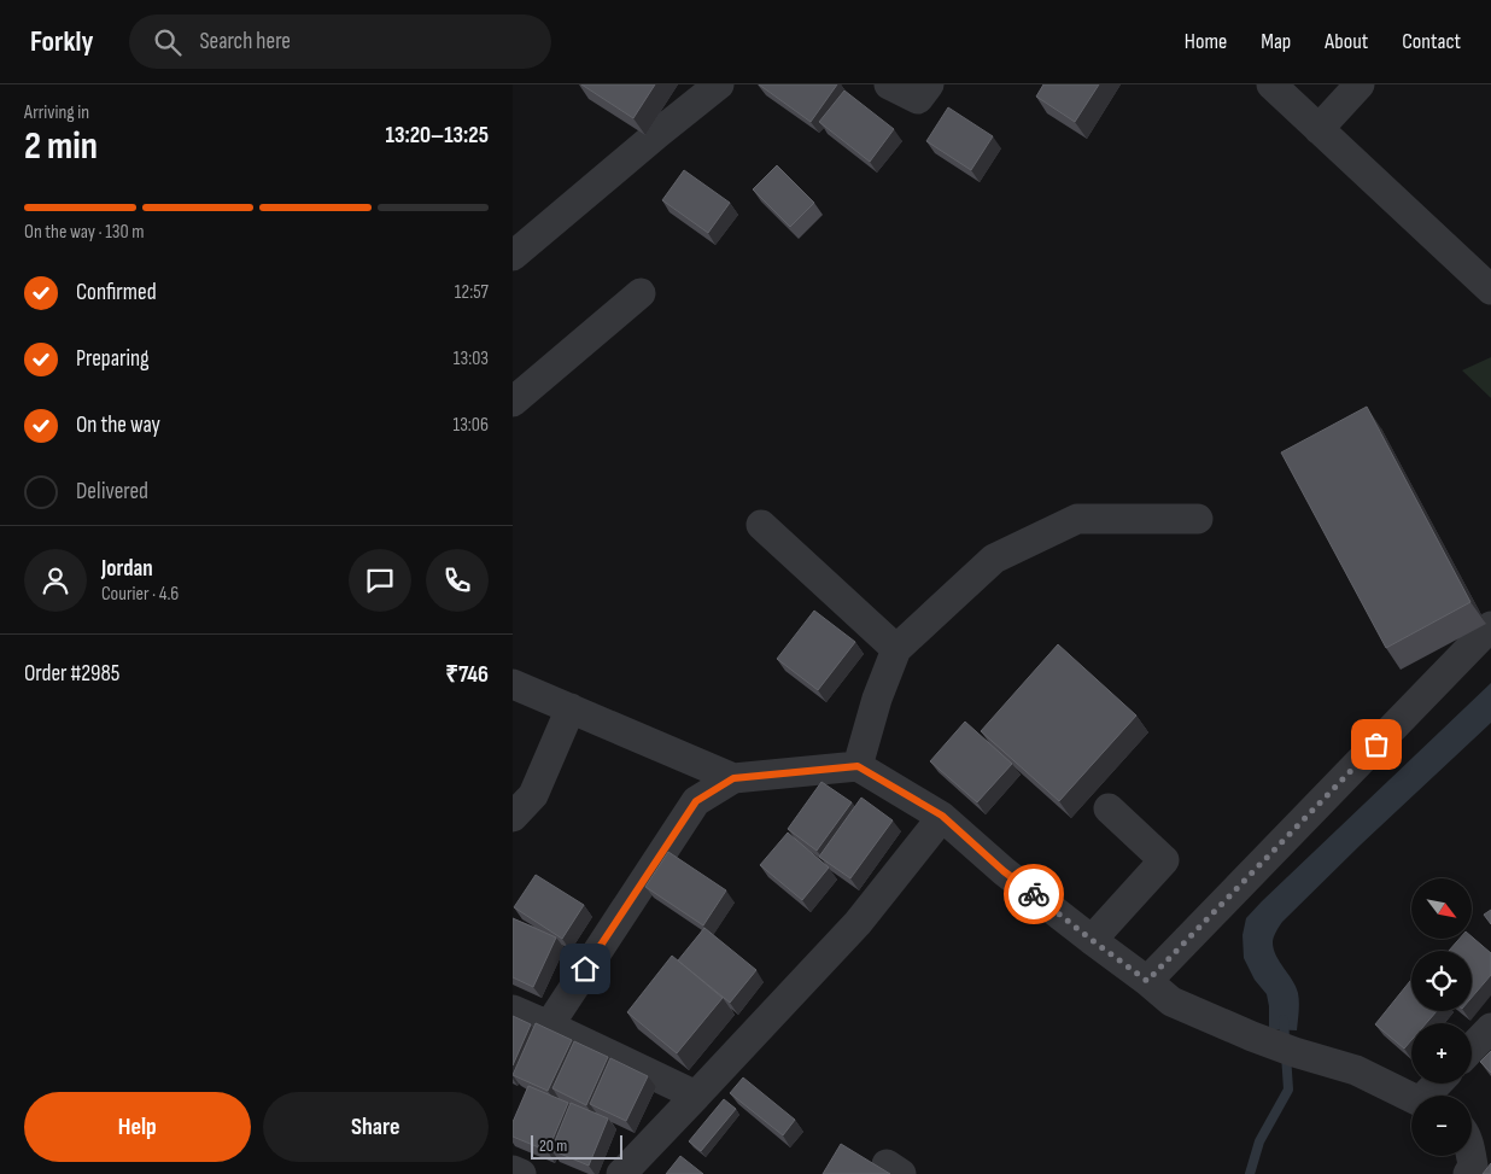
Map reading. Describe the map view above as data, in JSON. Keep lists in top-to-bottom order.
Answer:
{
  "scale_bar": "20 m",
  "north": "bottom right",
  "page": {
    "header": "Forkly",
    "search": "Search here",
    "nav": [
      "Home",
      "Map",
      "About",
      "Contact"
    ],
    "heading": ["2 min", "Arriving in", "13:20–13:25"],
    "panel": [
      "Jordan",
      "Courier · 4.6",
      "Order #2985",
      "₹746"
    ],
    "bar": "On the way · 130 m",
    "list": [
      ["Confirmed", "12:57"],
      ["Preparing", "13:03"],
      ["On the way", "13:06"],
      "Delivered"
    ],
    "map_buttons": ["+", "−"],
    "buttons": ["Help", "Share"],
    "scale": "20 m"
  }
}
